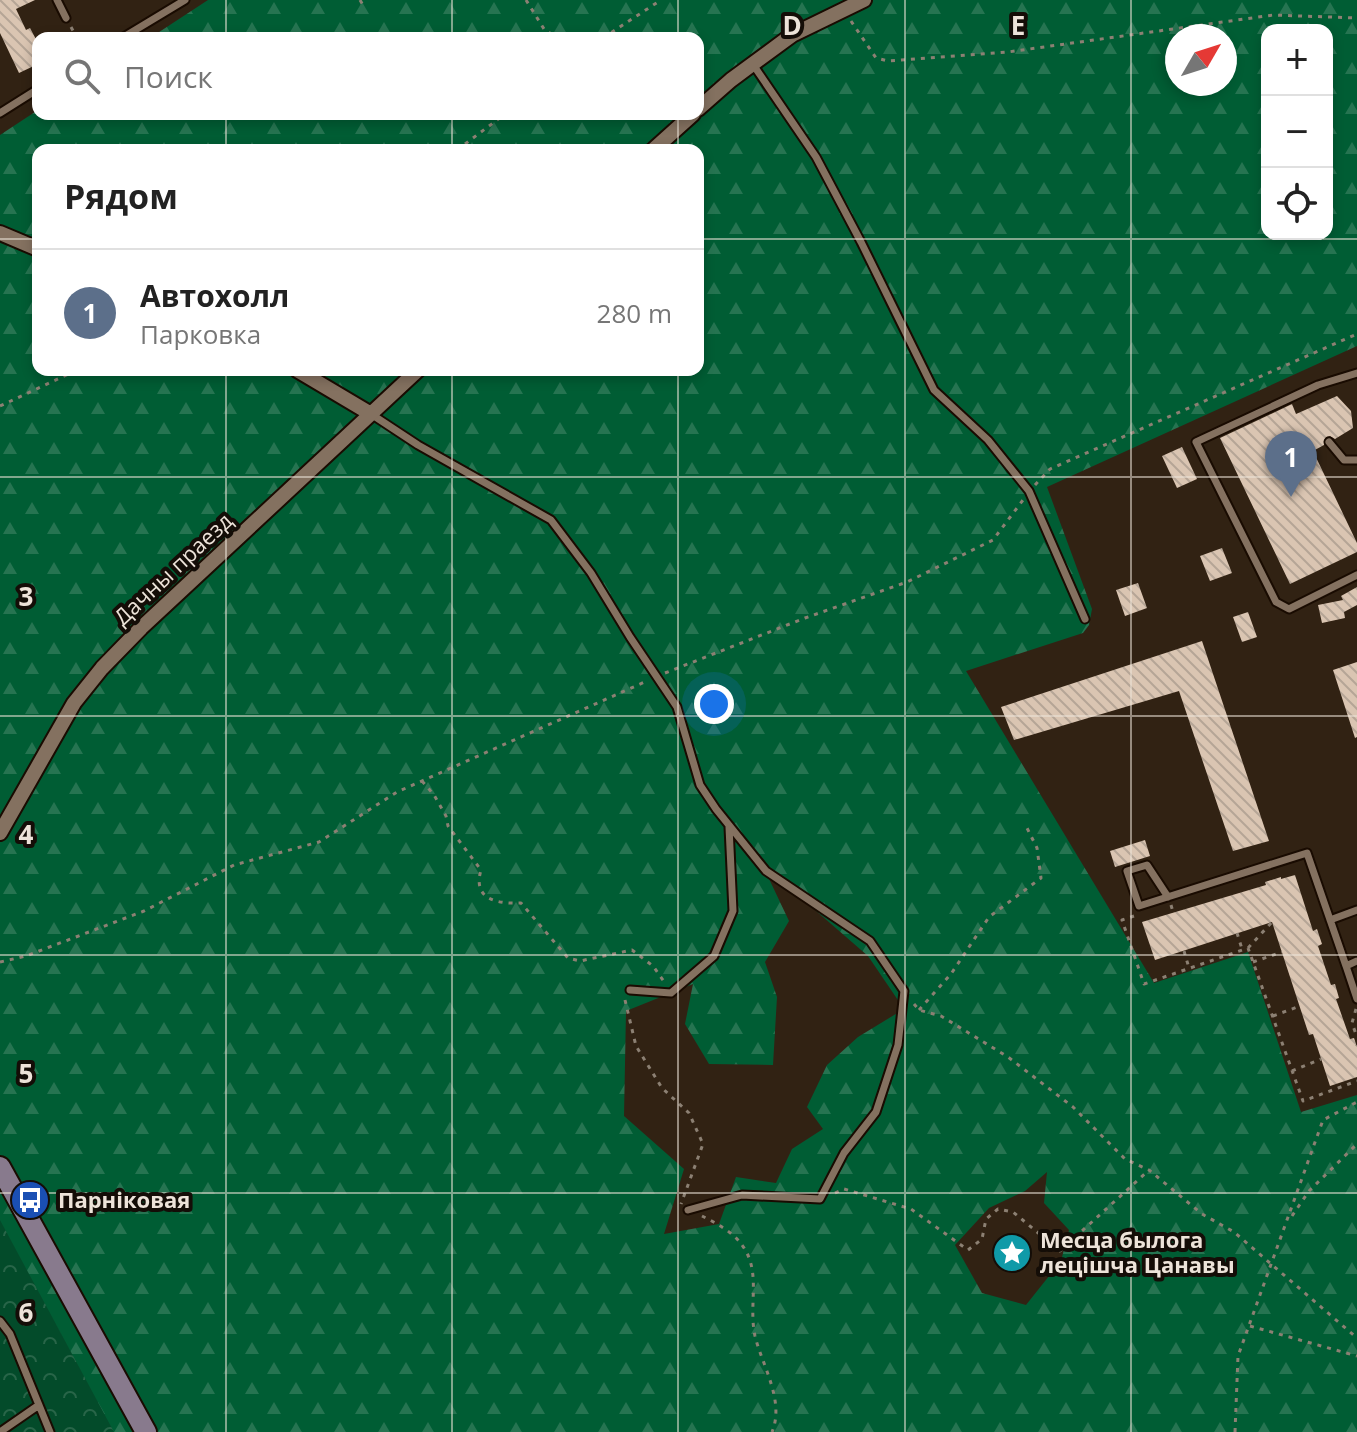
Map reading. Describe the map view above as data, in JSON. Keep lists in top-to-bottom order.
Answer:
{
  "streets": {
    "street": ["Дачны праезд"]
  },
  "places": {
    "bus stop": ["Парніковая"],
    "place": ["Месца былога лецішча Цанавы"]
  },
  "north": "top right",
  "page": {
    "map_buttons": ["+", "−"],
    "search": "Поиск",
    "heading": "Рядом",
    "list": [
      {
        "mark": "1",
        "name": "Автохолл",
        "note": "Парковка",
        "value": "280 m"
      }
    ],
    "pins": "1"
  },
  "grid": {
    "columns": ["D", "E"],
    "rows": [
      "3",
      "4",
      "5",
      "6"
    ]
  }
}
